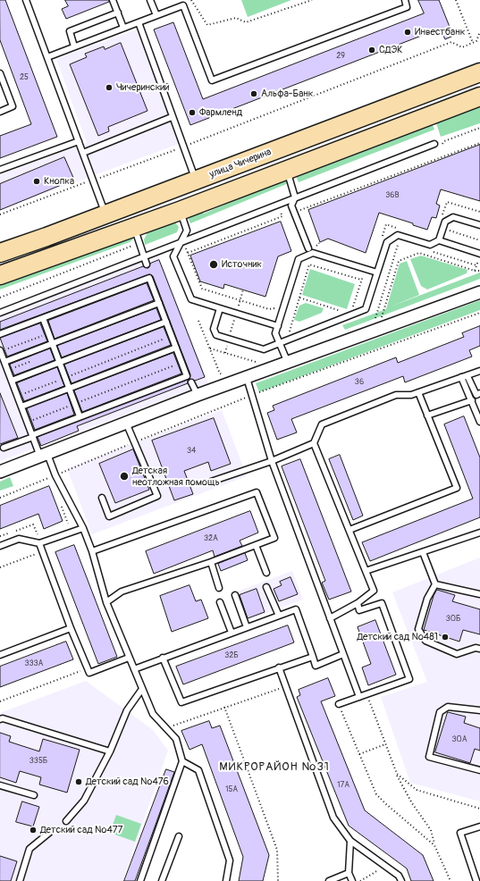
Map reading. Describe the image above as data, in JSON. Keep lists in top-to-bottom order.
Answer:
{
  "streets": {
    "main road": ["улица Чичерина"]
  },
  "districts": ["МИКРОРАЙОН №31"],
  "places": [
    "Инвестбанк",
    "СДЭК",
    "Чичеринский",
    "Альфа-Банк",
    "Фармленд",
    "Кнопка",
    "Источник",
    "Детская неотложная помощь",
    "Детский сад №481",
    "Детский сад №476",
    "Детский сад №477"
  ],
  "house_numbers": [
    "29",
    "25",
    "36В",
    "36",
    "34",
    "32А",
    "30Б",
    "32Б",
    "333А",
    "30А",
    "335Б",
    "17А",
    "15А"
  ]
}
